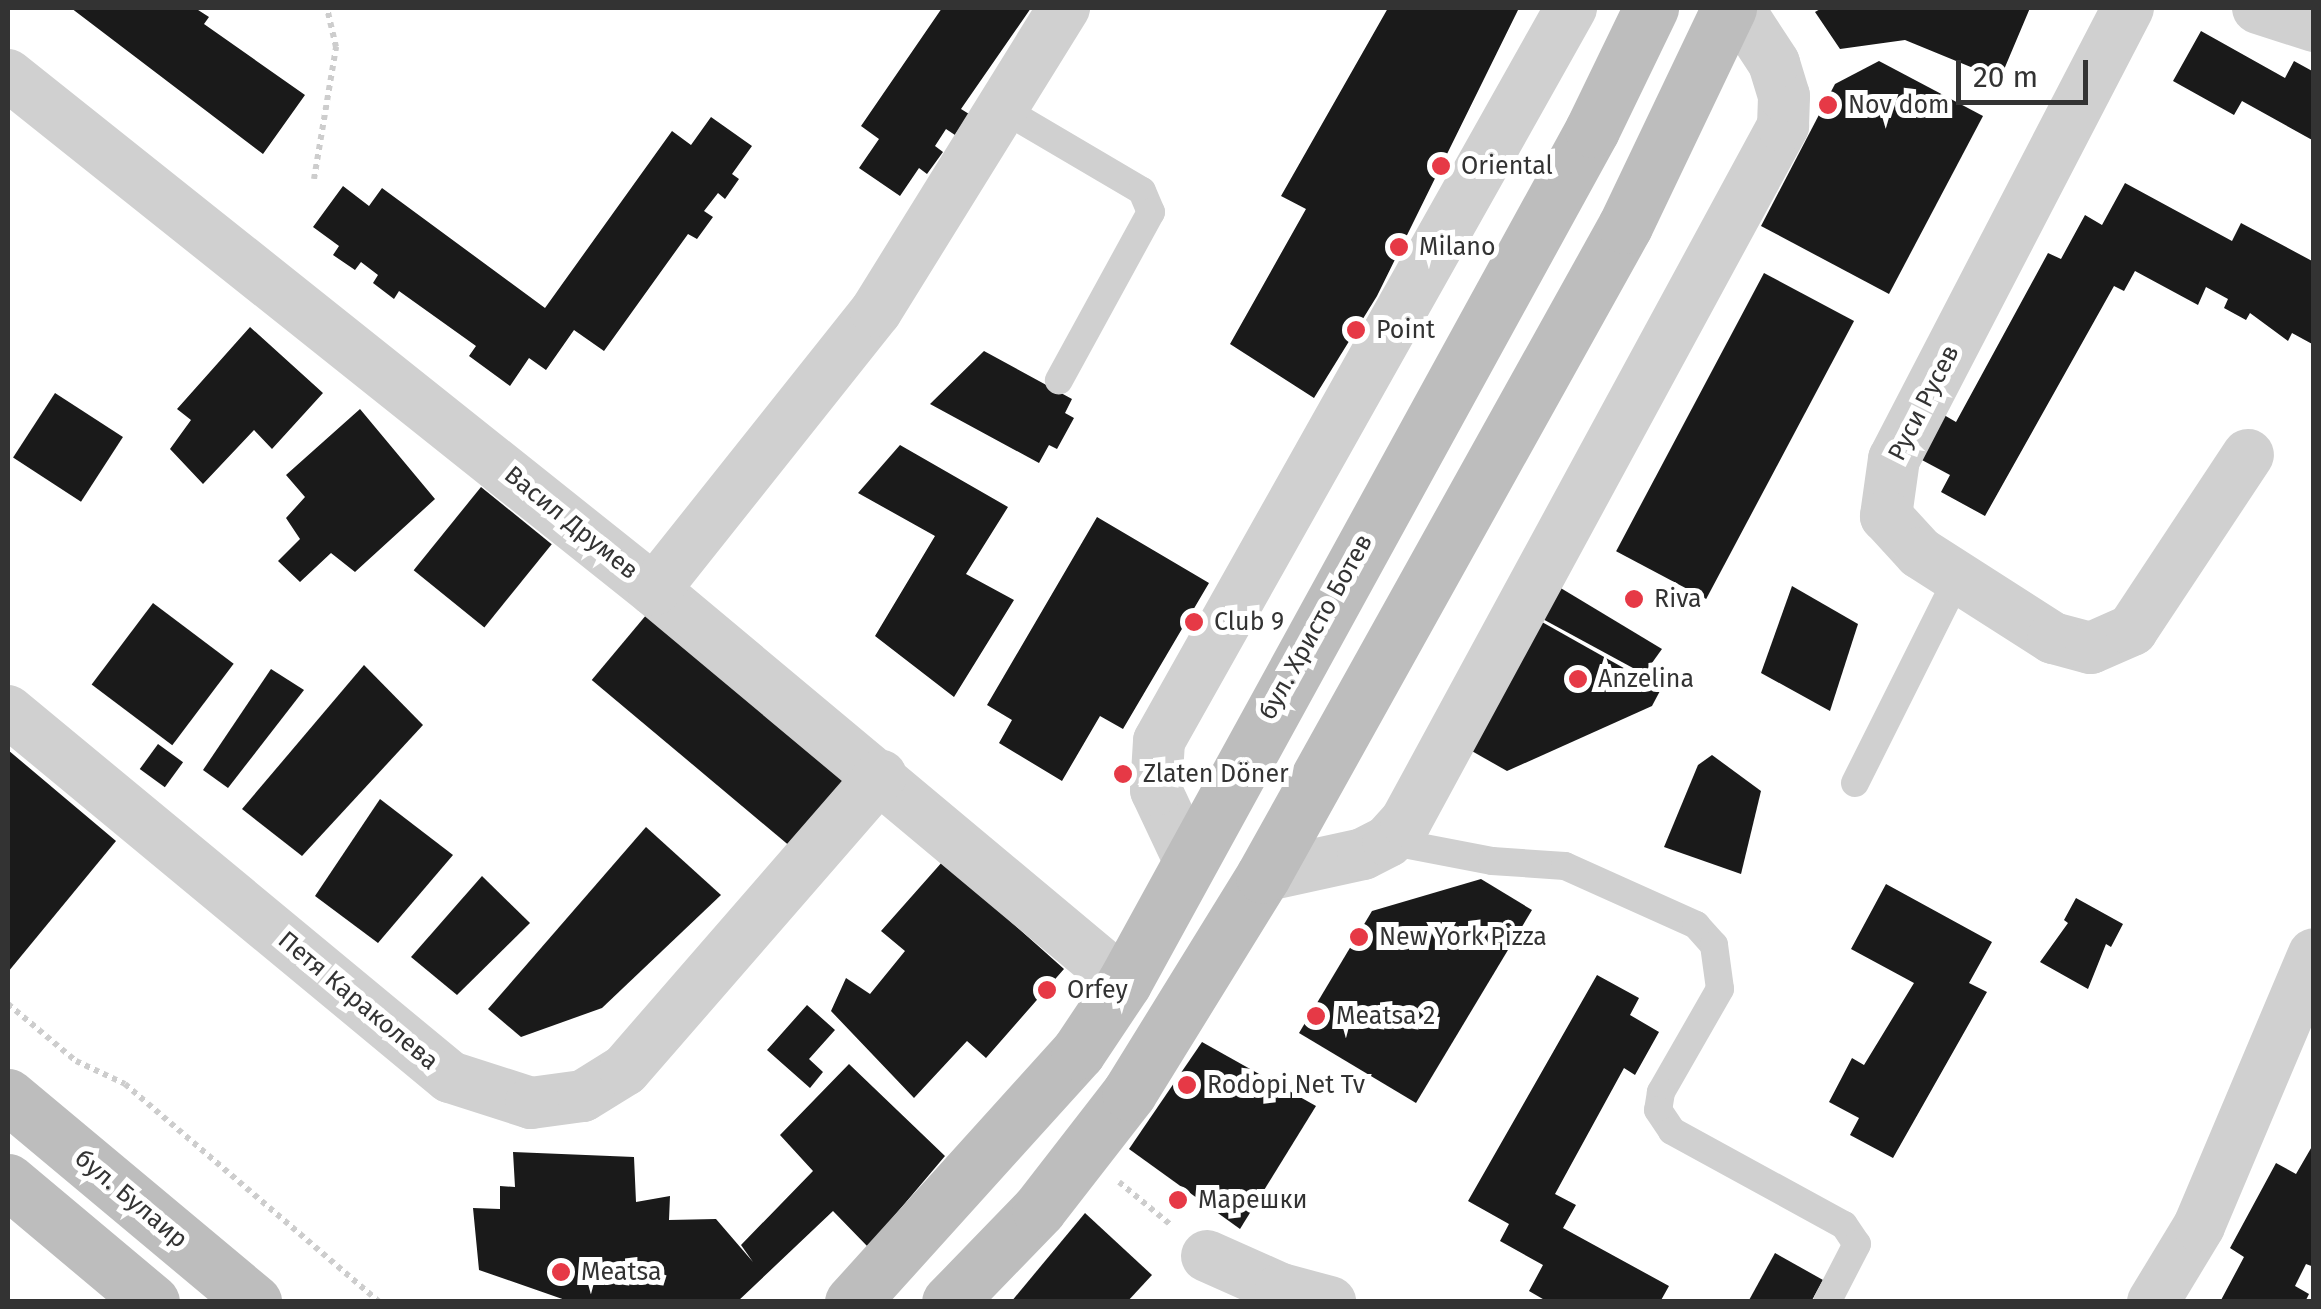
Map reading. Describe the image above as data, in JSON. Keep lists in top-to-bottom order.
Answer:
{
  "streets": {
    "main road": ["бул. Христо Ботев", "бул. Булаир"],
    "street": ["Руси Русев", "Васил Друмев", "Петя Караколева"]
  },
  "crossings": [
    ["Васил Друмев", "бул. Христо Ботев"],
    ["Васил Друмев", "Петя Караколева"]
  ],
  "places": [
    "Nov dom",
    "Oriental",
    "Milano",
    "Point",
    "Riva",
    "Club 9",
    "Anzelina",
    "Zlaten Döner",
    "New York Pizza",
    "Orfey",
    "Meatsa 2",
    "Rodopi Net Tv",
    "Марешки",
    "Meatsa"
  ],
  "scale_bar": "20 m"
}
